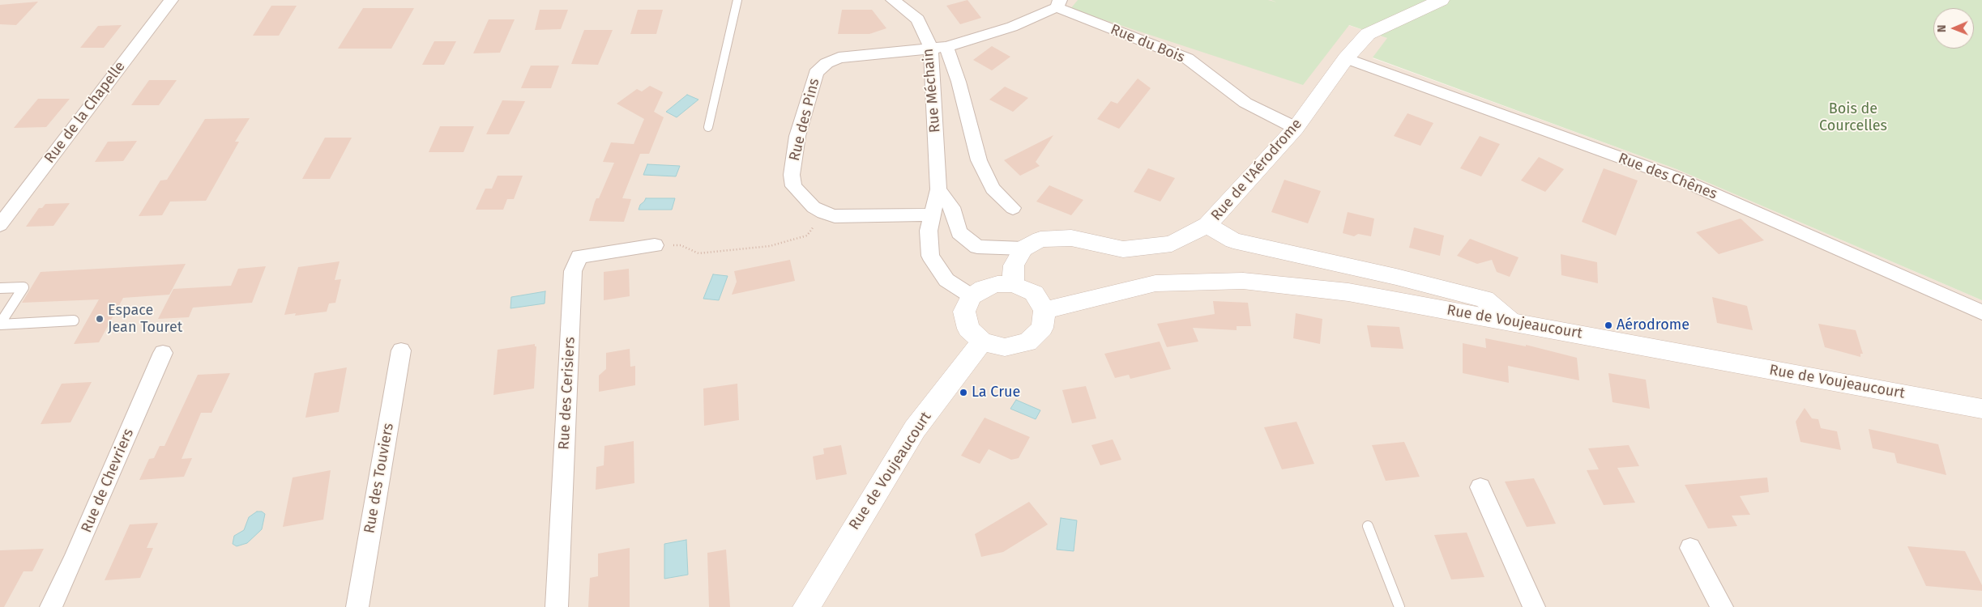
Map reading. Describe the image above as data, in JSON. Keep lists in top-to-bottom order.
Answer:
{
  "streets": {
    "main road": ["Rue de l'Aérodrome", "Rue de Voujeaucourt"],
    "street": [
      "Rue du Bois",
      "Rue Méchain",
      "Rue de la Chapelle",
      "Rue des Pins",
      "Rue des Chênes",
      "Rue des Cerisiers",
      "Rue des Touviers",
      "Rue de Chevriers"
    ]
  },
  "crossings": [
    ["Rue du Bois", "Rue Méchain"],
    ["Rue du Bois", "Rue des Pins"],
    ["Rue du Bois", "Rue de l'Aérodrome"],
    ["Rue Méchain", "Rue des Pins"],
    ["Rue Méchain", "Rue de Voujeaucourt"],
    ["Rue de l'Aérodrome", "Rue des Chênes"]
  ],
  "parks": ["Bois de Courcelles"],
  "places": ["Espace Jean Touret", "Aérodrome", "La Crue"],
  "north": "left"
}
